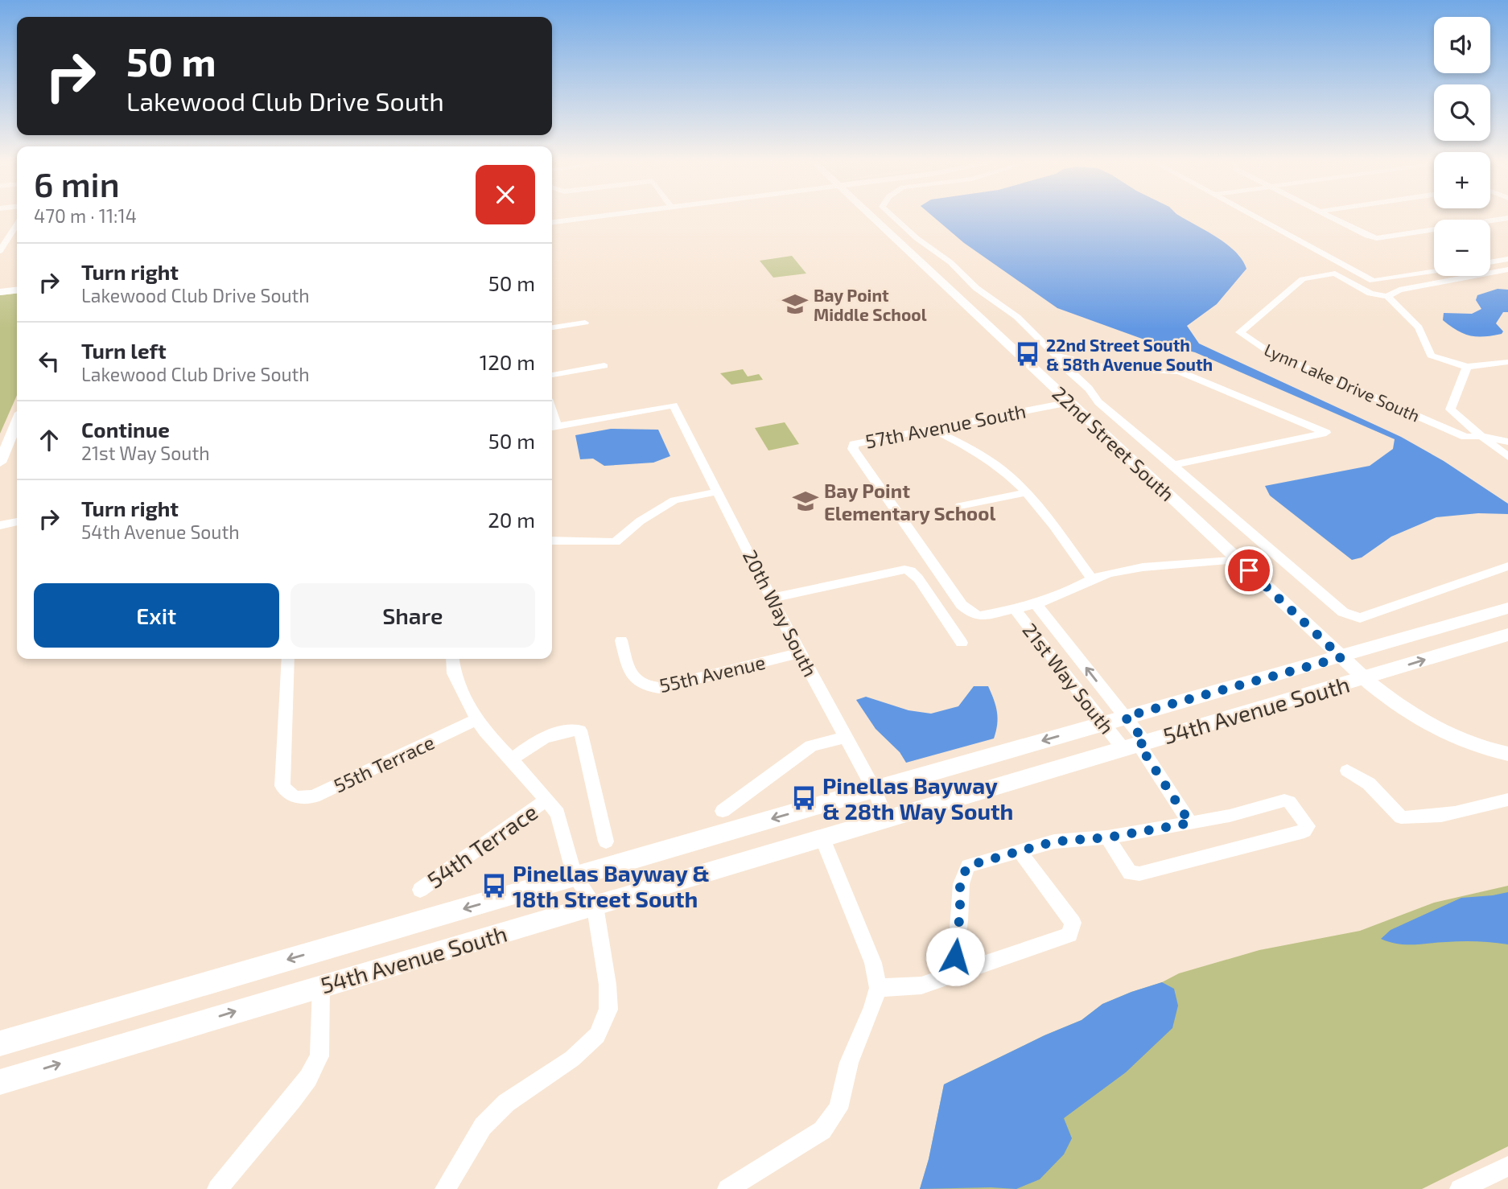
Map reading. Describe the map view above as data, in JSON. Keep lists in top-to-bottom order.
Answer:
{
  "streets": {
    "main road": ["54th Avenue South"],
    "street": [
      "Lynn Lake Drive South",
      "57th Avenue South",
      "22nd Street South",
      "20th Way South",
      "55th Avenue",
      "21st Way South",
      "55th Terrace",
      "54th Terrace"
    ]
  },
  "crossings": [
    ["57th Avenue South", "22nd Street South"],
    ["57th Avenue South", "21st Way South"],
    ["22nd Street South", "54th Avenue South"],
    ["20th Way South", "55th Avenue"],
    ["20th Way South", "54th Avenue South"],
    ["21st Way South", "54th Avenue South"]
  ],
  "places": {
    "school or university": ["Bay Point Middle School", "Bay Point Elementary School"],
    "bus stop": ["22nd Street South & 58th Avenue South", "Pinellas Bayway & 28th Way South", "Pinellas Bayway & 18th Street South"]
  },
  "page": {
    "map_buttons": ["+", "−"],
    "turn": ["50 m", "Lakewood Club Drive South"],
    "heading": ["6 min", "470 m · 11:14"],
    "list": [
      {
        "name": "Turn right",
        "note": "Lakewood Club Drive South",
        "value": "50 m"
      },
      {
        "name": "Turn left",
        "note": "Lakewood Club Drive South",
        "value": "120 m"
      },
      {
        "name": "Continue",
        "note": "21st Way South",
        "value": "50 m"
      },
      {
        "name": "Turn right",
        "note": "54th Avenue South",
        "value": "20 m"
      }
    ],
    "buttons": ["Exit", "Share"]
  }
}
